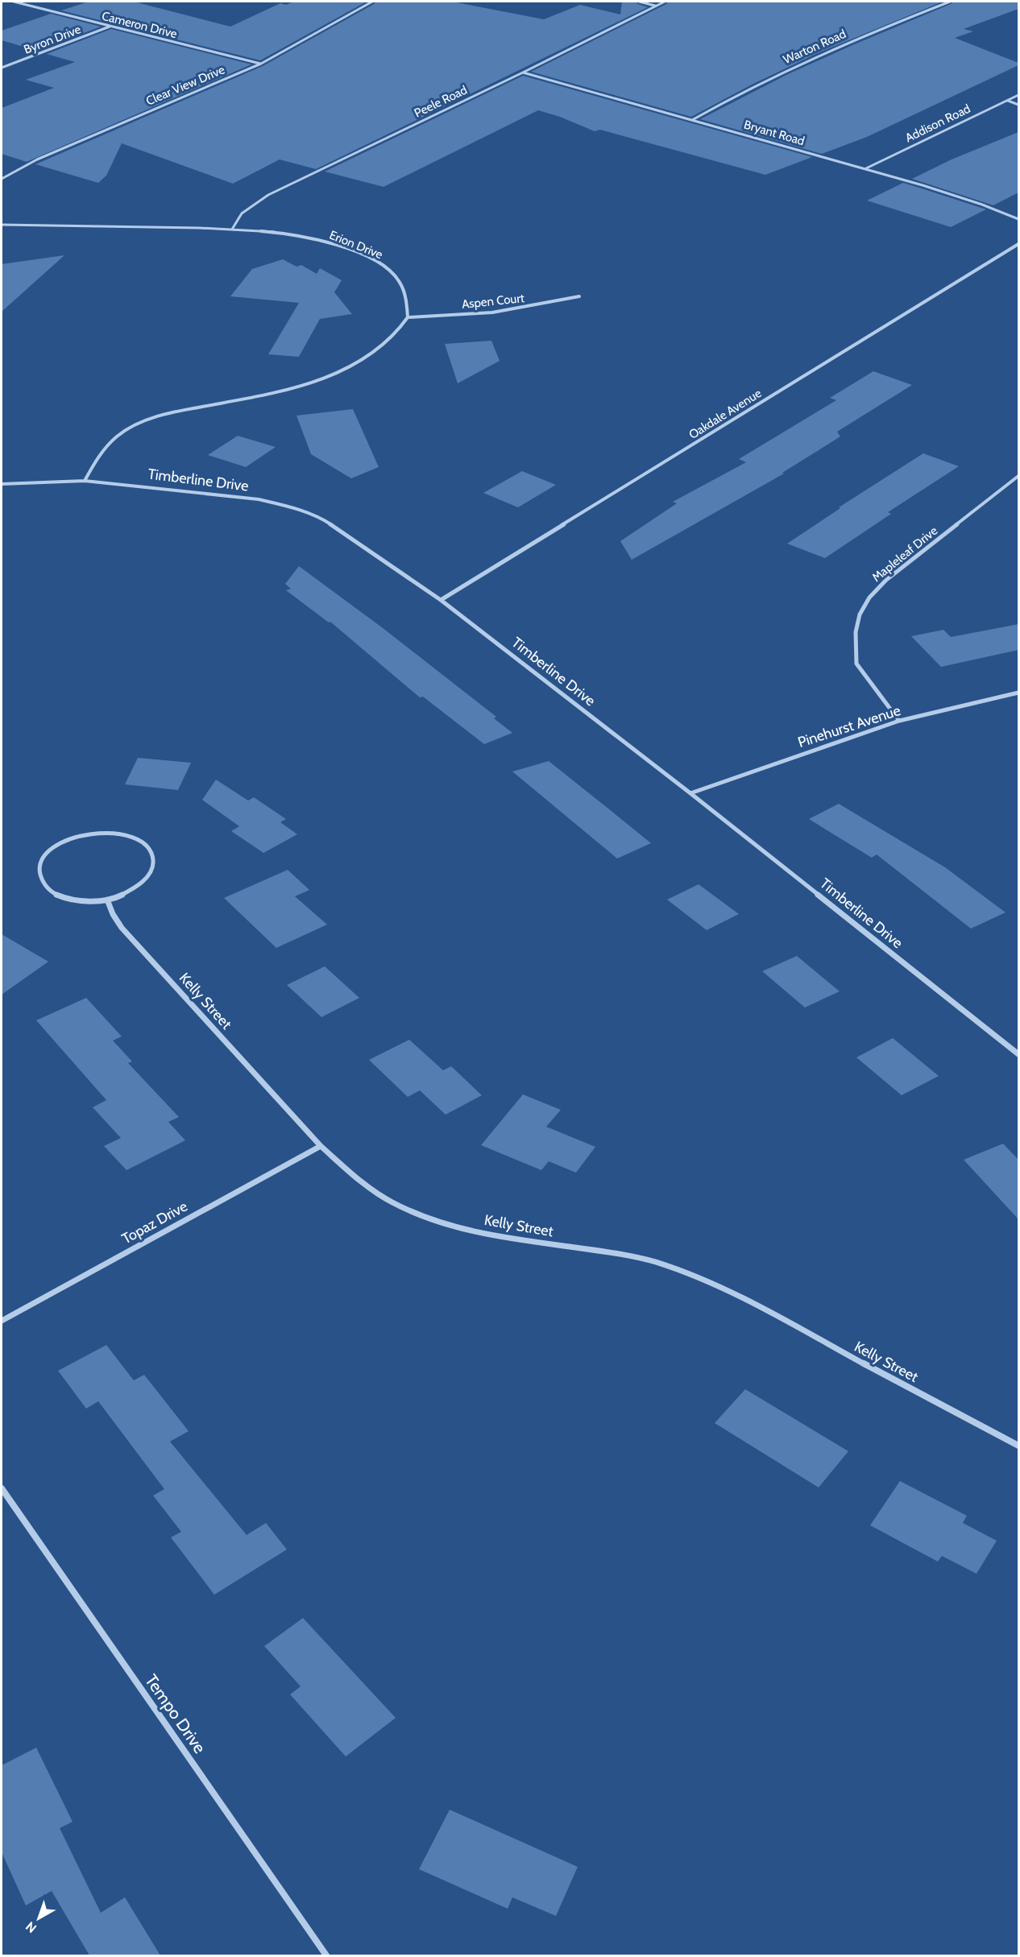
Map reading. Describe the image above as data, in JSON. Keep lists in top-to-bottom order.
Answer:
{
  "streets": {
    "street": [
      "Cameron Drive",
      "Byron Drive",
      "Warton Road",
      "Clear View Drive",
      "Peele Road",
      "Addison Road",
      "Bryant Road",
      "Erion Drive",
      "Aspen Court",
      "Oakdale Avenue",
      "Timberline Drive",
      "Mapleleaf Drive",
      "Pinehurst Avenue",
      "Kelly Street",
      "Topaz Drive",
      "Tempo Drive"
    ]
  },
  "crossings": [
    ["Cameron Drive", "Byron Drive"],
    ["Cameron Drive", "Clear View Drive"],
    ["Warton Road", "Bryant Road"],
    ["Peele Road", "Bryant Road"],
    ["Peele Road", "Erion Drive"],
    ["Addison Road", "Bryant Road"],
    ["Erion Drive", "Aspen Court"],
    ["Oakdale Avenue", "Timberline Drive"],
    ["Timberline Drive", "Pinehurst Avenue"],
    ["Mapleleaf Drive", "Pinehurst Avenue"],
    ["Kelly Street", "Topaz Drive"]
  ],
  "north": "bottom left"
}
